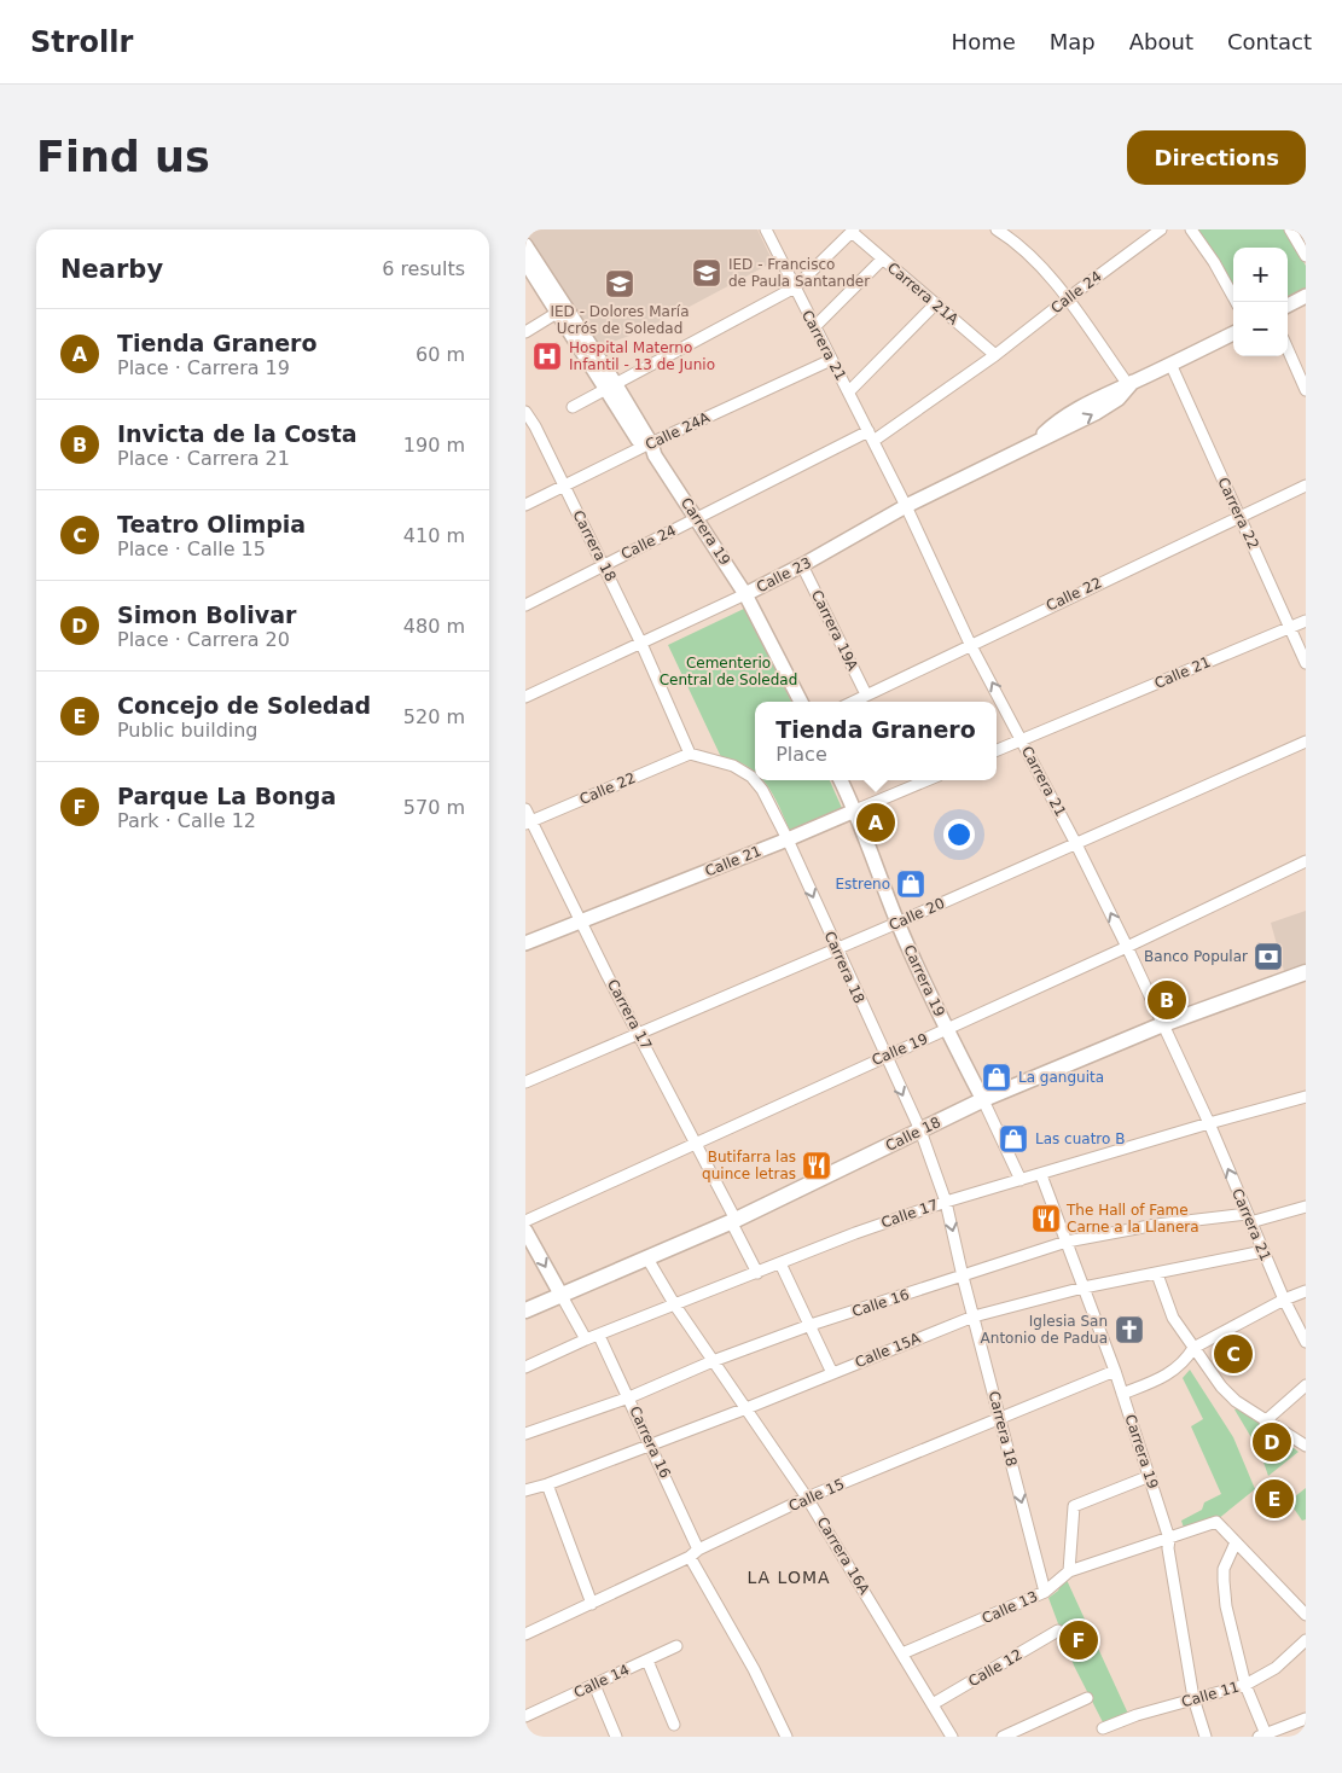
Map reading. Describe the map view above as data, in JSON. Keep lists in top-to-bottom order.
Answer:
{
  "streets": {
    "main road": ["Calle 18"],
    "street": [
      "Calle 24",
      "Carrera 21A",
      "Carrera 21",
      "Calle 24A",
      "Carrera 22",
      "Carrera 19",
      "Carrera 18",
      "Calle 23",
      "Calle 22",
      "Carrera 19A",
      "Calle 21",
      "Calle 20",
      "Carrera 17",
      "Calle 19",
      "Calle 17",
      "Calle 16",
      "Calle 15A",
      "Carrera 16",
      "Calle 15",
      "Carrera 16A",
      "Calle 13",
      "Calle 12",
      "Calle 14",
      "Calle 11"
    ]
  },
  "crossings": [
    ["Calle 24", "Carrera 21A"],
    ["Calle 24", "Carrera 21"],
    ["Calle 24", "Carrera 19"],
    ["Calle 24", "Carrera 18"],
    ["Carrera 21", "Calle 24A"],
    ["Carrera 21", "Calle 23"],
    ["Carrera 21", "Calle 22"],
    ["Carrera 21", "Calle 21"],
    ["Carrera 21", "Calle 20"],
    ["Carrera 21", "Calle 19"],
    ["Carrera 21", "Calle 18"],
    ["Carrera 21", "Calle 17"],
    ["Carrera 21", "Calle 16"],
    ["Carrera 21", "Calle 15A"],
    ["Calle 24A", "Carrera 19"],
    ["Calle 24A", "Carrera 18"],
    ["Carrera 22", "Calle 23"],
    ["Carrera 22", "Calle 22"],
    ["Carrera 22", "Calle 21"],
    ["Carrera 19", "Calle 23"],
    ["Carrera 19", "Calle 21"],
    ["Carrera 19", "Calle 20"],
    ["Carrera 19", "Calle 19"],
    ["Carrera 19", "Calle 18"],
    ["Carrera 19", "Calle 17"],
    ["Carrera 19", "Calle 16"],
    ["Carrera 19", "Calle 15A"],
    ["Carrera 19", "Calle 15"],
    ["Carrera 19", "Calle 13"],
    ["Carrera 19", "Calle 11"],
    ["Carrera 18", "Calle 23"],
    ["Carrera 18", "Calle 22"],
    ["Carrera 18", "Calle 21"],
    ["Carrera 18", "Calle 20"],
    ["Carrera 18", "Calle 19"],
    ["Carrera 18", "Calle 18"],
    ["Carrera 18", "Calle 17"],
    ["Carrera 18", "Calle 16"],
    ["Carrera 18", "Calle 15A"],
    ["Carrera 18", "Calle 15"],
    ["Carrera 18", "Calle 13"],
    ["Calle 23", "Carrera 19A"],
    ["Calle 22", "Carrera 19A"],
    ["Calle 22", "Carrera 17"],
    ["Calle 21", "Carrera 17"],
    ["Calle 20", "Carrera 17"],
    ["Carrera 17", "Calle 19"],
    ["Carrera 17", "Calle 18"],
    ["Carrera 17", "Calle 17"],
    ["Calle 18", "Carrera 16A"],
    ["Calle 17", "Carrera 16"],
    ["Calle 17", "Carrera 16A"],
    ["Calle 16", "Carrera 16"],
    ["Calle 16", "Carrera 16A"],
    ["Calle 15A", "Carrera 16"],
    ["Calle 15A", "Carrera 16A"],
    ["Carrera 16", "Calle 15"],
    ["Calle 15", "Carrera 16A"],
    ["Carrera 16A", "Calle 13"],
    ["Carrera 16A", "Calle 12"]
  ],
  "districts": ["LA LOMA"],
  "parks": ["Cementerio Central de Soledad"],
  "places": {
    "school or university": ["IED - Francisco de Paula Santander", "IED - Dolores María Ucrós de Soledad"],
    "hospital": ["Hospital Materno Infantil - 13 de Junio"],
    "shop": ["Estreno", "La ganguita", "Las cuatro B"],
    "bank": ["Banco Popular"],
    "restaurant": ["Butifarra las quince letras", "The Hall of Fame Carne a la Llanera"],
    "church": ["Iglesia San Antonio de Padua"]
  },
  "page": {
    "header": "Strollr",
    "nav": [
      "Home",
      "Map",
      "About",
      "Contact"
    ],
    "buttons": "Directions",
    "title": "Find us",
    "heading": ["Nearby", "6 results"],
    "map_buttons": ["+", "−"],
    "list": [
      {
        "mark": "A",
        "name": "Tienda Granero",
        "note": "Place · Carrera 19",
        "value": "60 m"
      },
      {
        "mark": "B",
        "name": "Invicta de la Costa",
        "note": "Place · Carrera 21",
        "value": "190 m"
      },
      {
        "mark": "C",
        "name": "Teatro Olimpia",
        "note": "Place · Calle 15",
        "value": "410 m"
      },
      {
        "mark": "D",
        "name": "Simon Bolivar",
        "note": "Place · Carrera 20",
        "value": "480 m"
      },
      {
        "mark": "E",
        "name": "Concejo de Soledad",
        "note": "Public building",
        "value": "520 m"
      },
      {
        "mark": "F",
        "name": "Parque La Bonga",
        "note": "Park · Calle 12",
        "value": "570 m"
      }
    ],
    "popup": ["Tienda Granero", "Place"],
    "pins": [
      "A",
      "B",
      "C",
      "D",
      "E",
      "F"
    ]
  }
}
